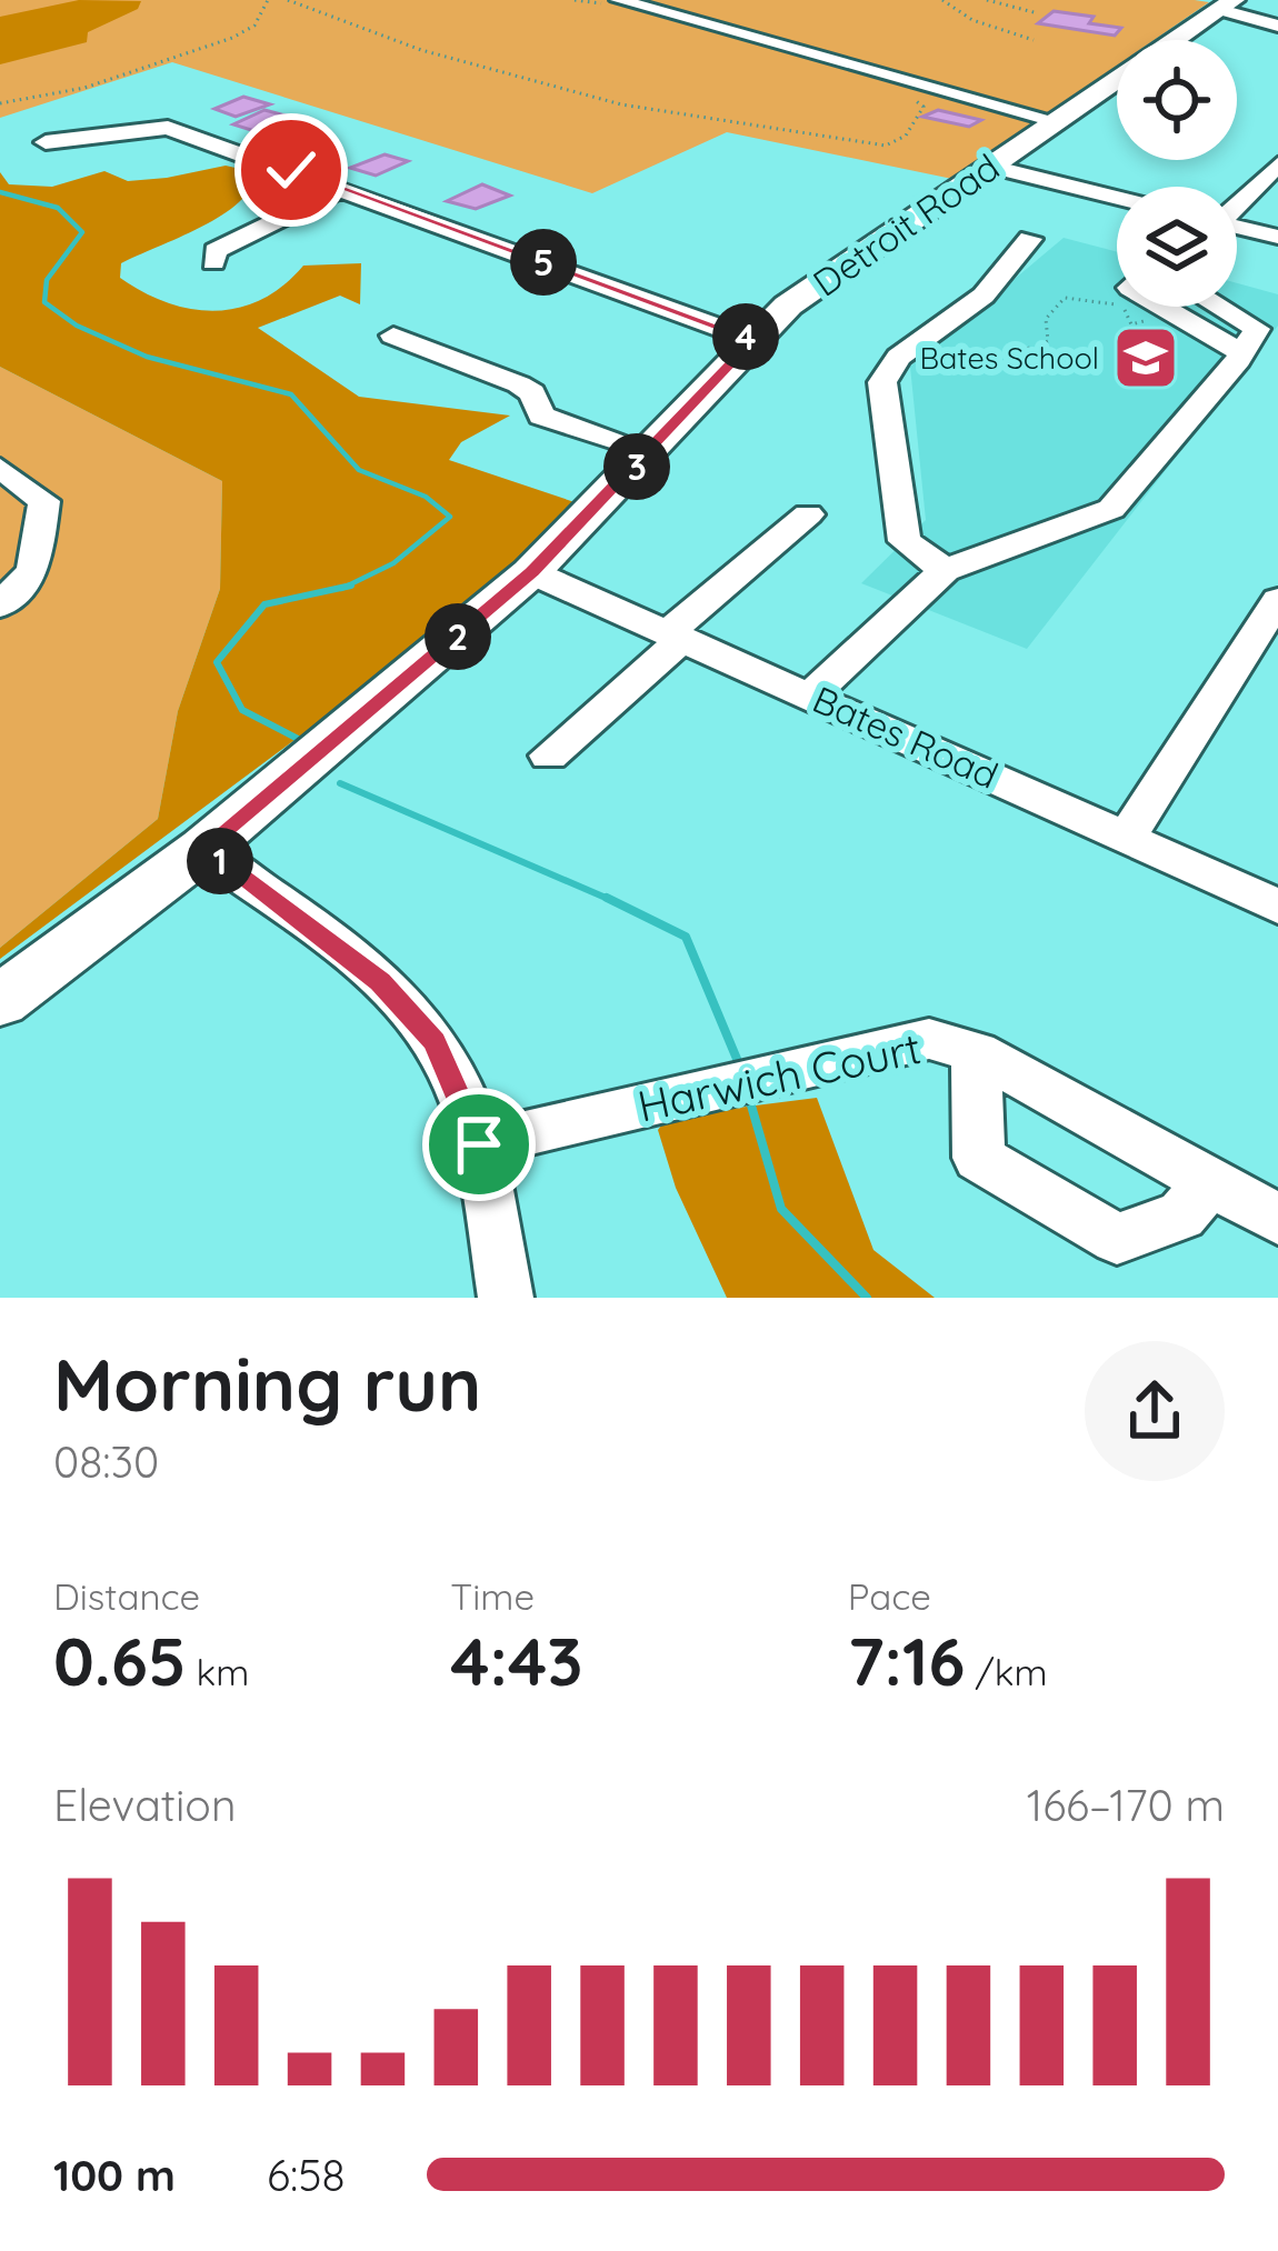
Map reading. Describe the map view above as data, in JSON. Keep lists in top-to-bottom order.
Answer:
{
  "streets": {
    "main road": ["Detroit Road"],
    "street": ["Bates Road", "Harwich Court"]
  },
  "crossings": [
    ["Detroit Road", "Bates Road"]
  ],
  "places": {
    "school or university": ["Bates School"]
  },
  "page": {
    "pins": [
      "5",
      "4",
      "3",
      "2",
      "1"
    ],
    "heading": ["Morning run", "08:30"],
    "stats": [
      ["Distance", "0.65 km"],
      ["Time", "4:43"],
      ["Pace", "7:16 /km"]
    ],
    "chart": ["Elevation", "166–170 m"],
    "list": [
      {
        "name": "100 m",
        "note": "6:58"
      }
    ]
  }
}
